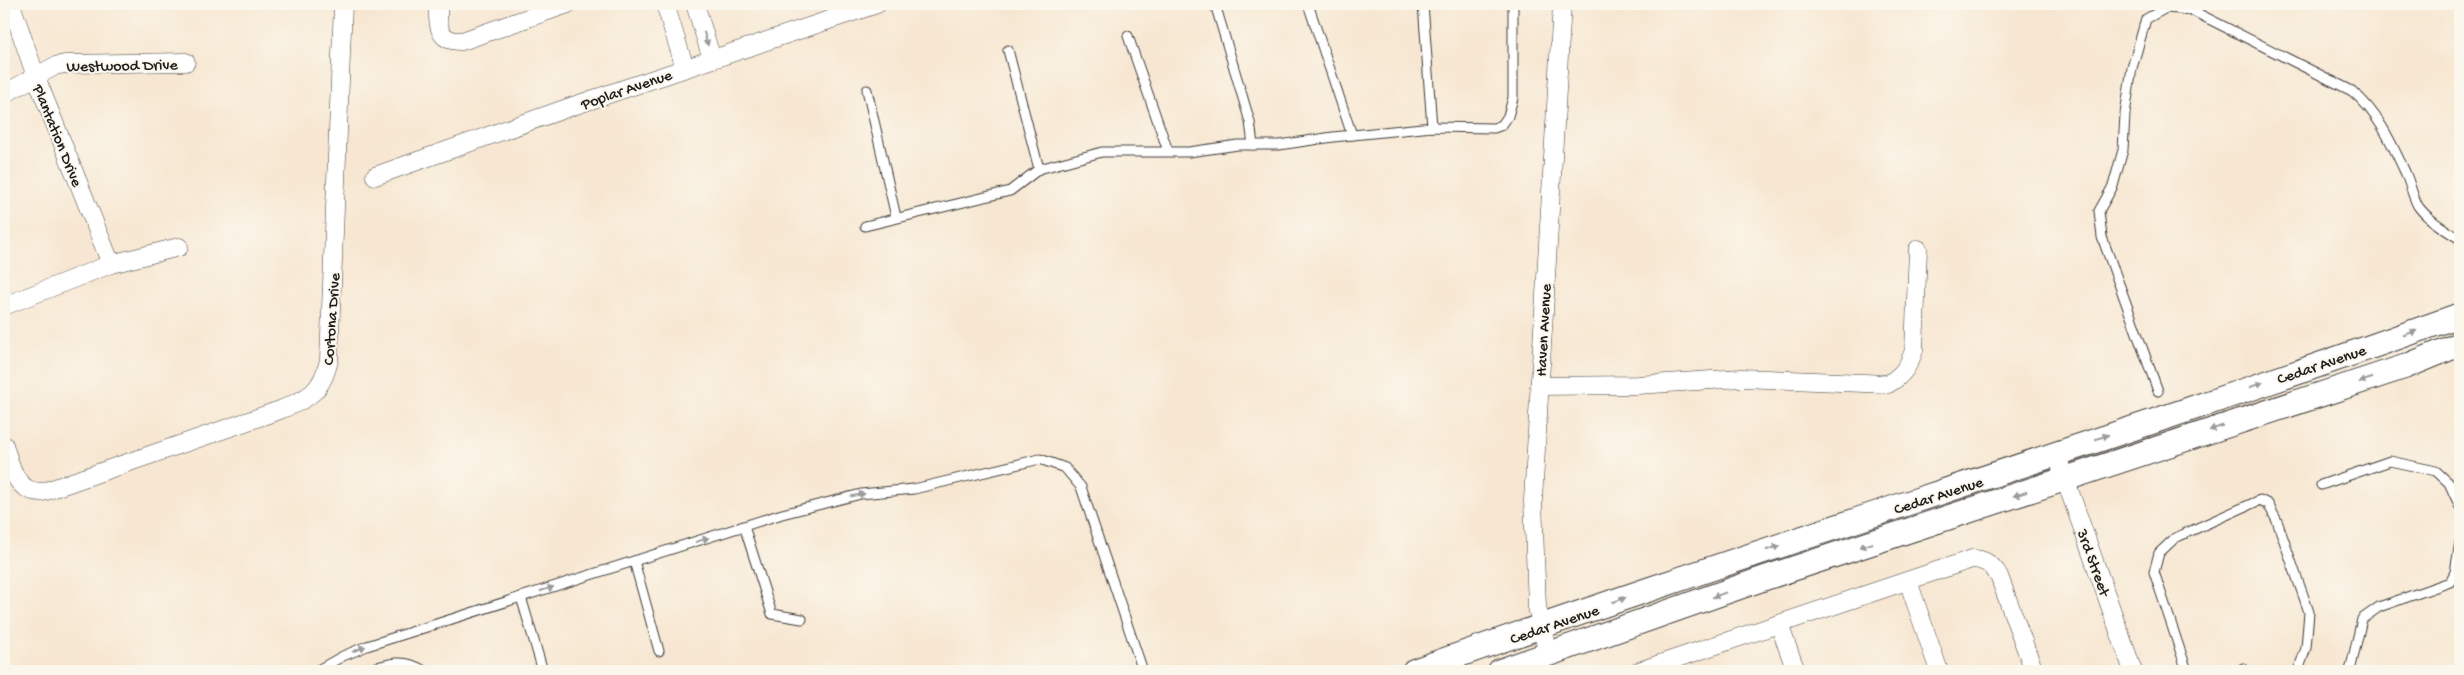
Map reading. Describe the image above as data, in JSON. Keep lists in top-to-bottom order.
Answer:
{
  "streets": {
    "main road": ["Cedar Avenue"],
    "street": [
      "Westwood Drive",
      "Poplar Avenue",
      "Plantation Drive",
      "Cortona Drive",
      "Haven Avenue",
      "3rd Street"
    ]
  },
  "crossings": [
    ["Westwood Drive", "Plantation Drive"],
    ["Haven Avenue", "Cedar Avenue"],
    ["Cedar Avenue", "3rd Street"]
  ]
}
